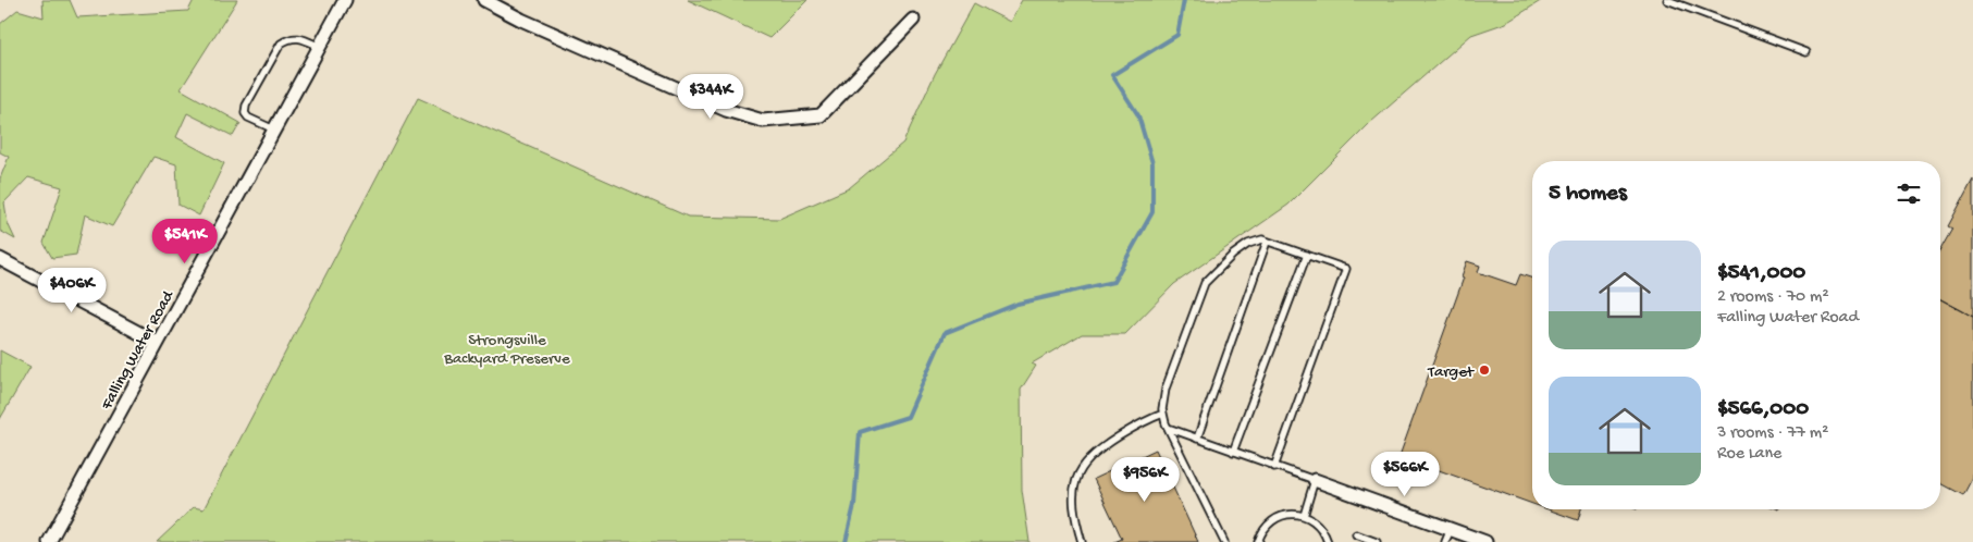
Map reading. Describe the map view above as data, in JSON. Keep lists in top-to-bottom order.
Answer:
{
  "streets": {
    "street": ["Falling Water Road"]
  },
  "parks": ["Strongsville Backyard Preserve"],
  "places": ["Target"],
  "page": {
    "price": [
      "$344K",
      "$541K",
      "$406K",
      "$566K",
      "$956K"
    ],
    "heading": "5 homes",
    "list": [
      {
        "name": "$541,000",
        "note": "2 rooms · 70 m² · Falling Water Road"
      },
      {
        "name": "$566,000",
        "note": "3 rooms · 77 m² · Roe Lane"
      }
    ]
  }
}
